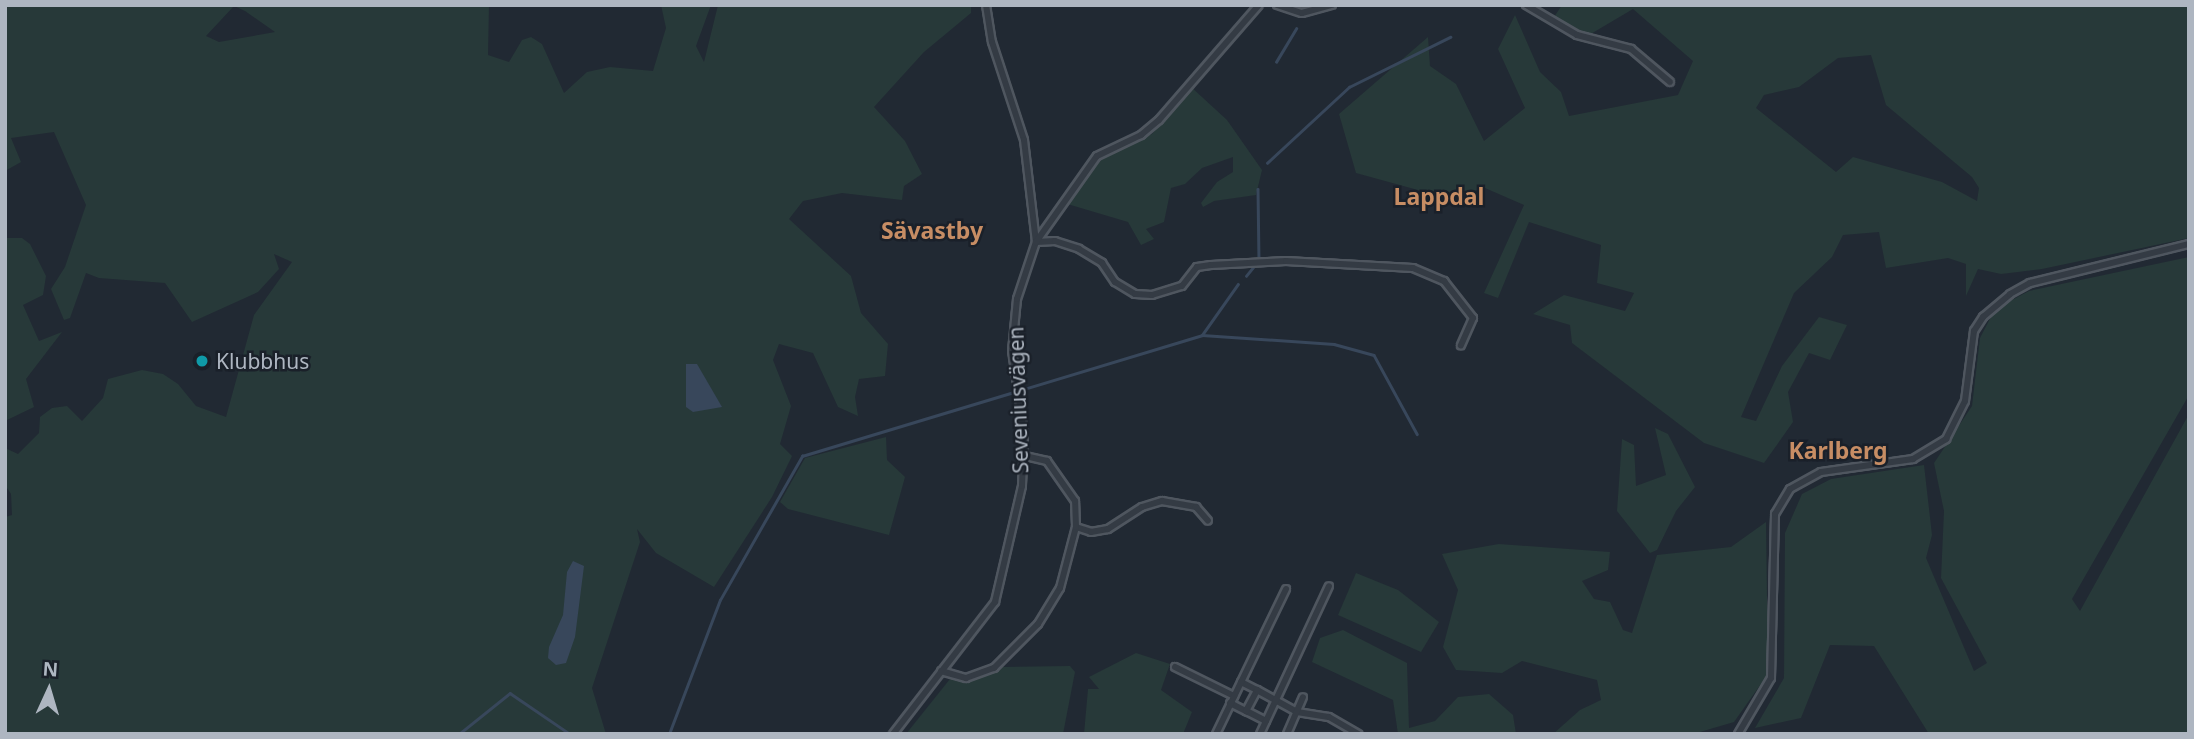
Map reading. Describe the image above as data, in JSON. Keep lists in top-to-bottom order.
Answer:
{
  "streets": {
    "street": ["Seveniusvägen"]
  },
  "districts": ["Lappdal", "Sävastby", "Karlberg"],
  "places": ["Klubbhus"],
  "north": "top"
}
